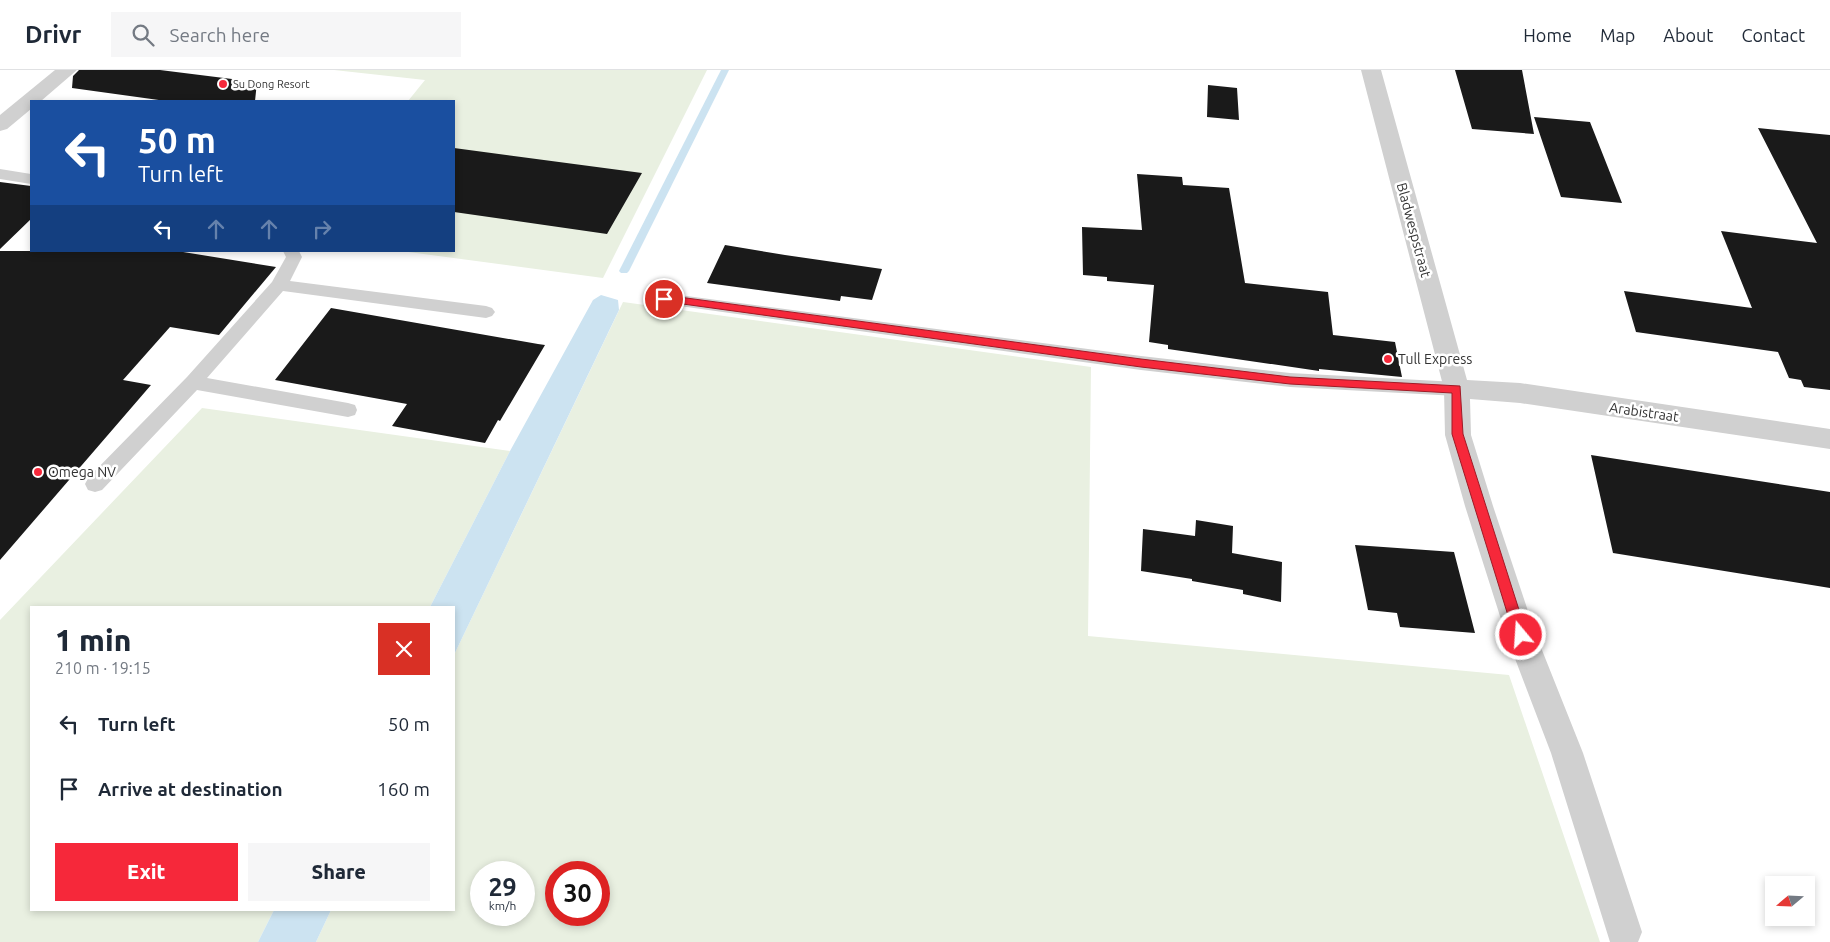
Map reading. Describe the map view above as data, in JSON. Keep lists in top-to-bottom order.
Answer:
{
  "streets": {
    "street": ["Bladwespstraat", "Arabistraat"]
  },
  "crossings": [
    ["Bladwespstraat", "Arabistraat"]
  ],
  "places": ["Su Dong Resort", "Tull Express", "Omega NV"],
  "north": "left",
  "page": {
    "header": "Drivr",
    "search": "Search here",
    "nav": [
      "Home",
      "Map",
      "About",
      "Contact"
    ],
    "turn": ["50 m", "Turn left"],
    "heading": ["1 min", "210 m · 19:15"],
    "list": [
      {
        "name": "Turn left",
        "value": "50 m"
      },
      {
        "name": "Arrive at destination",
        "value": "160 m"
      }
    ],
    "buttons": ["Exit", "Share"],
    "speed": "29 km/h",
    "limit": "30"
  }
}
